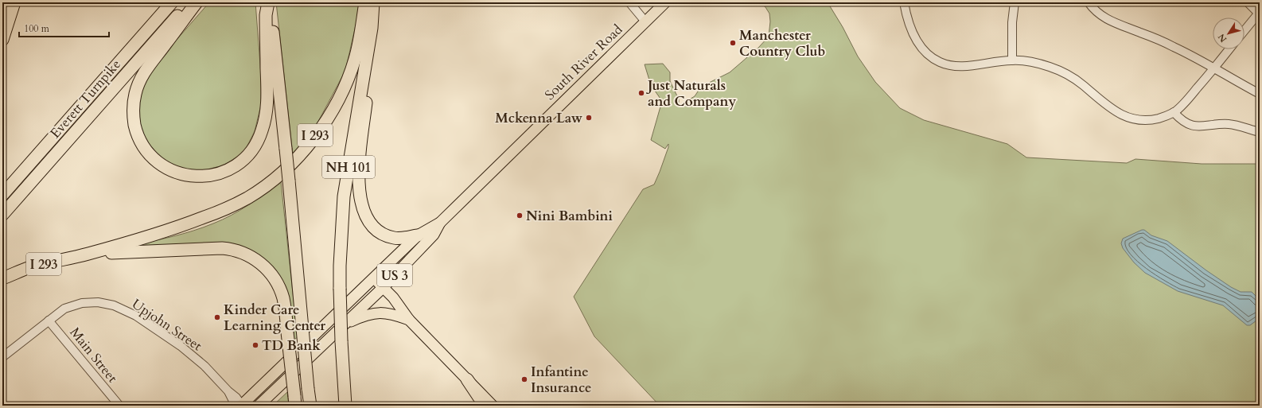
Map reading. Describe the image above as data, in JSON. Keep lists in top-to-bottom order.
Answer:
{
  "streets": {
    "highway": ["Everett Turnpike", "I 293", "NH 101"],
    "main road": ["South River Road", "US 3"],
    "street": ["Upjohn Street", "Main Street"]
  },
  "crossings": [
    ["South River Road", "Upjohn Street"],
    ["Upjohn Street", "Main Street"]
  ],
  "places": [
    "Manchester Country Club",
    "Just Naturals and Company",
    "Mckenna Law",
    "Nini Bambini",
    "Kinder Care Learning Center",
    "TD Bank",
    "Infantine Insurance"
  ],
  "scale_bar": "100 m",
  "north": "bottom left"
}
